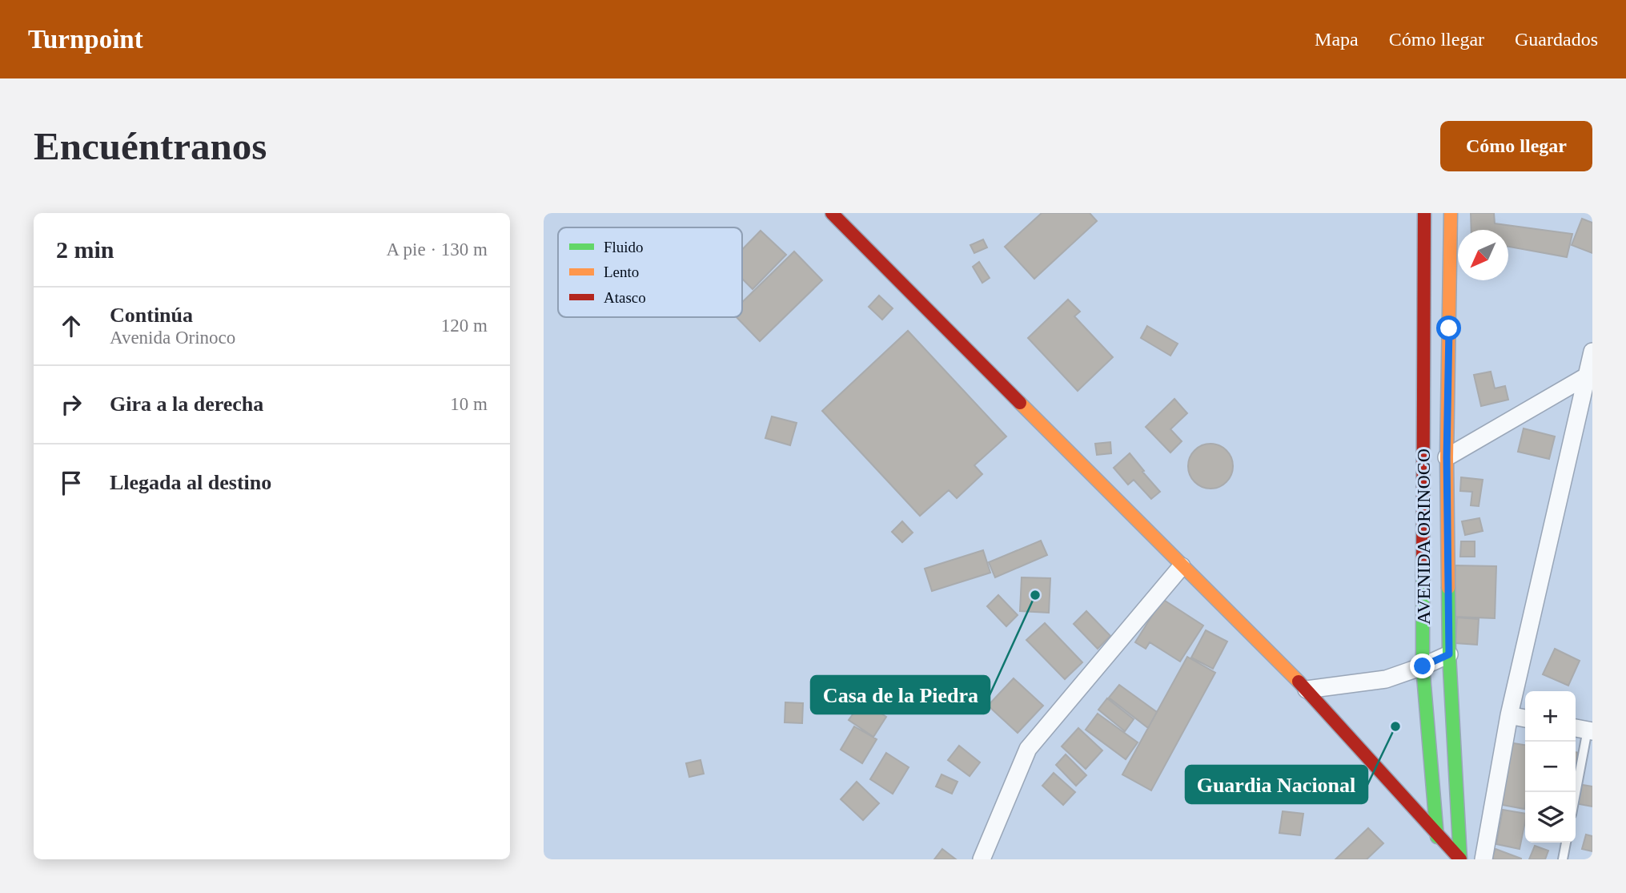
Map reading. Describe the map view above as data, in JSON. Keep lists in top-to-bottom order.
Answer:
{
  "streets": {
    "street": ["AVENIDA ORINOCO"]
  },
  "places": ["Casa de la Piedra", "Guardia Nacional"],
  "legend": ["Fluido", "Lento", "Atasco"],
  "north": "bottom left",
  "page": {
    "header": "Turnpoint",
    "nav": ["Mapa", "Cómo llegar", "Guardados"],
    "buttons": "Cómo llegar",
    "title": "Encuéntranos",
    "heading": ["2 min", "A pie · 130 m"],
    "list": [
      ["Continúa", "Avenida Orinoco", "120 m"],
      ["Gira a la derecha", "10 m"],
      "Llegada al destino"
    ],
    "map_buttons": ["+", "−"]
  }
}
